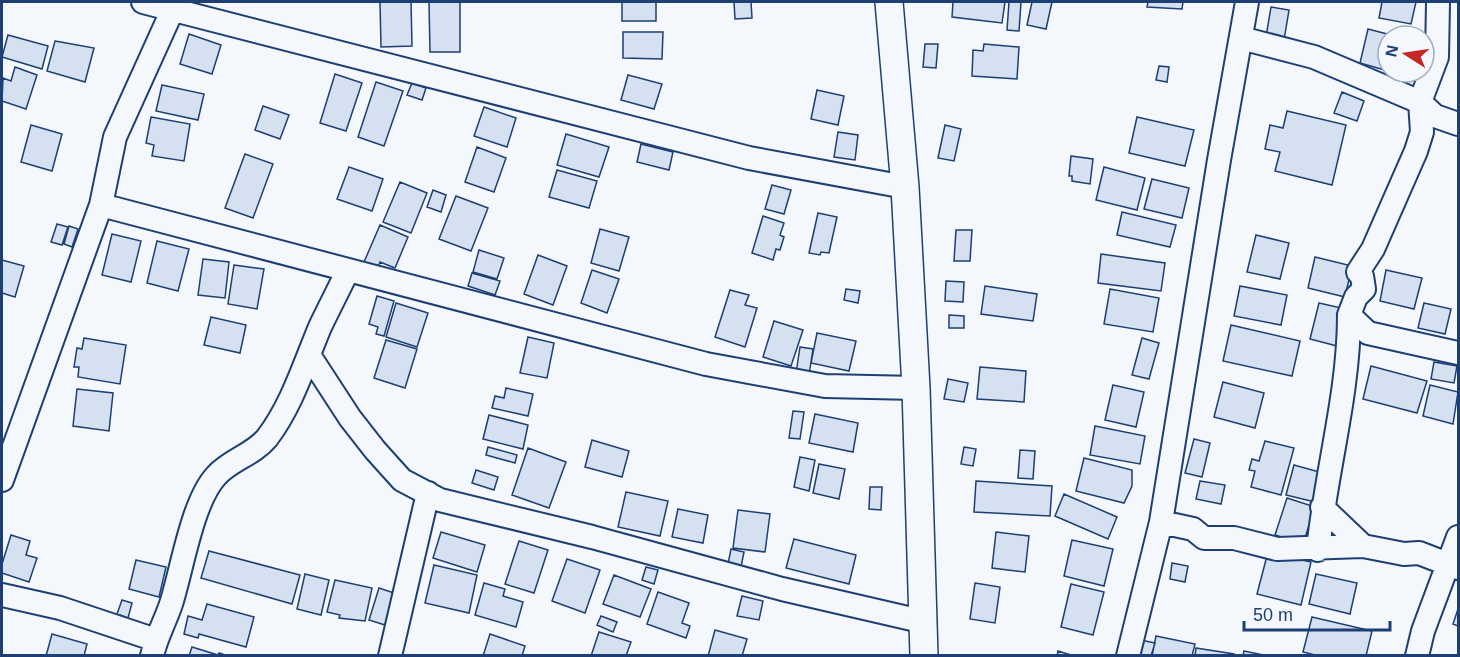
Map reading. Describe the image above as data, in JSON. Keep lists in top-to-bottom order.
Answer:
{
  "scale_bar": "50 m",
  "north": "left"
}
